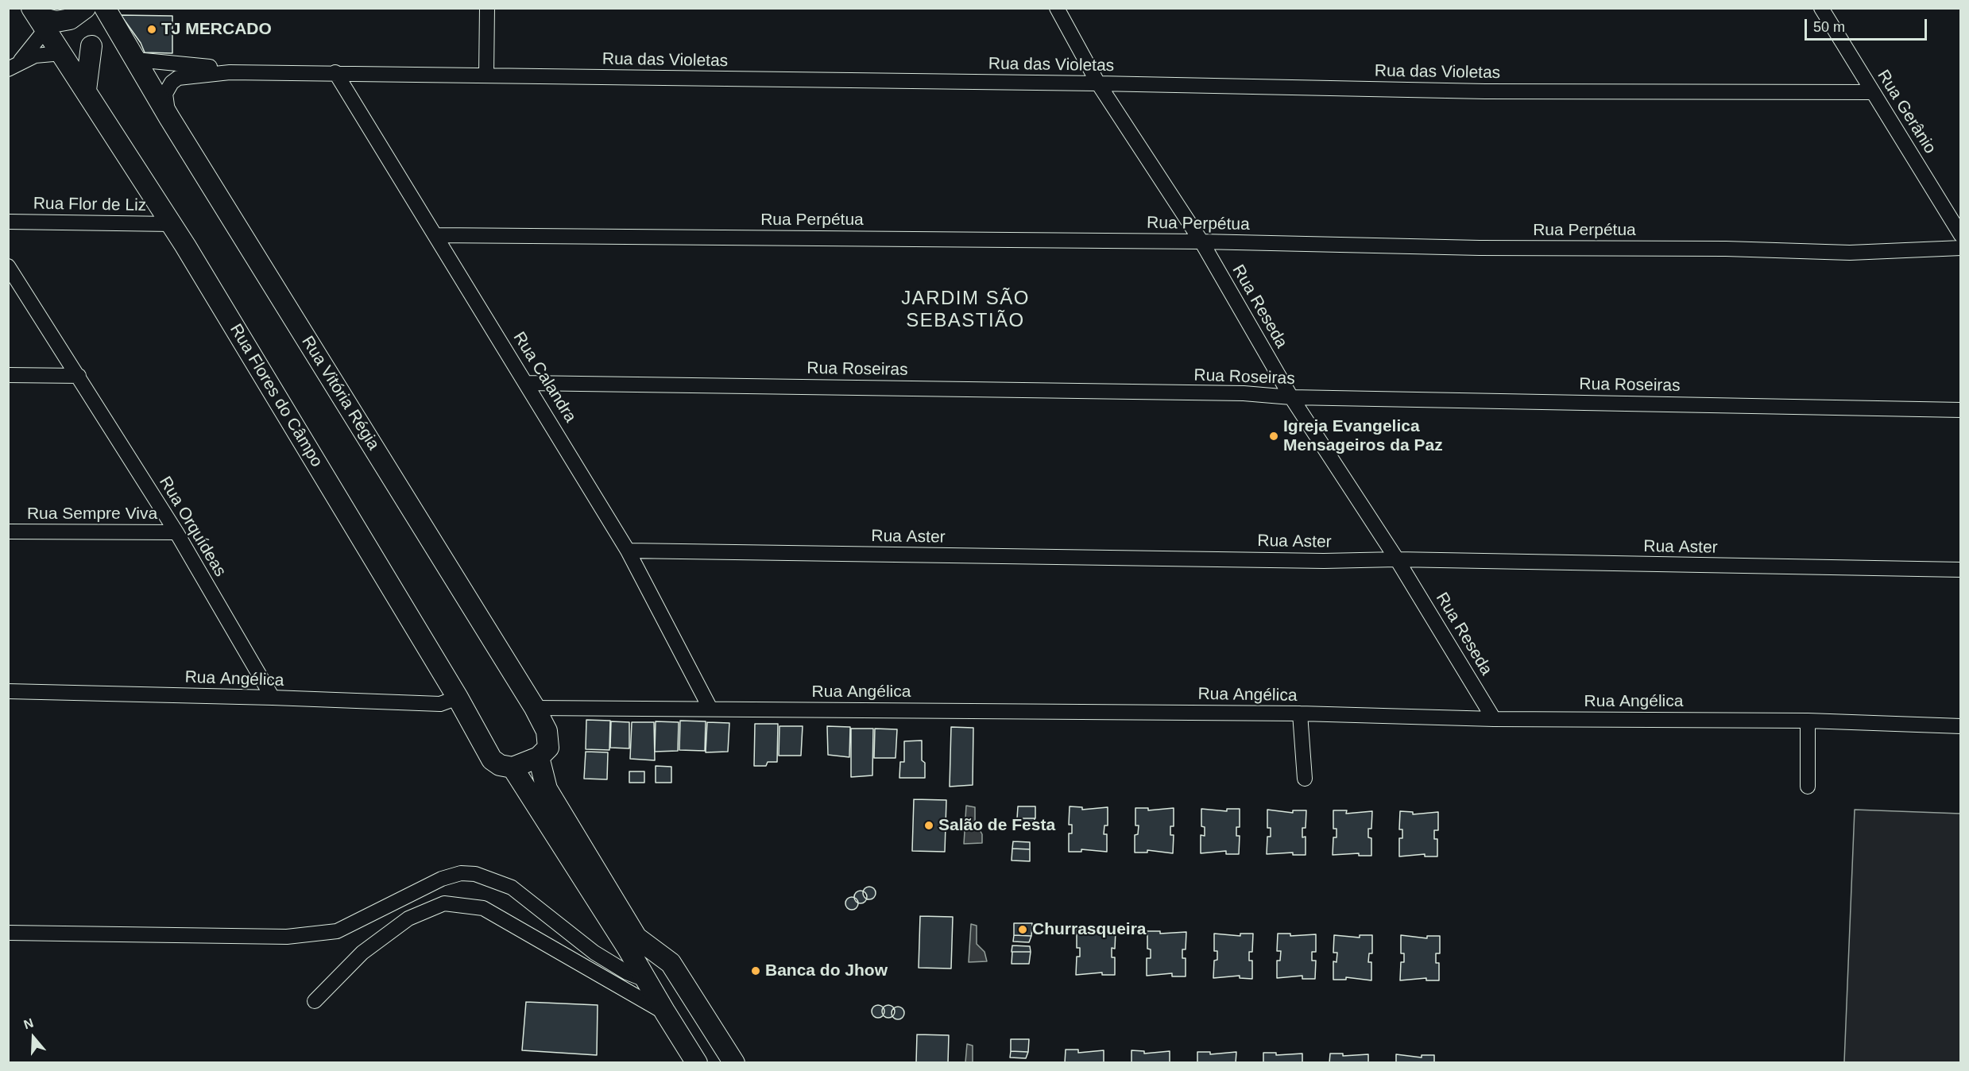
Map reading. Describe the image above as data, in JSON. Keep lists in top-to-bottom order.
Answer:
{
  "streets": {
    "street": [
      "Rua das Violetas",
      "Rua Gerânio",
      "Rua Flor de Liz",
      "Rua Perpétua",
      "Rua Reseda",
      "Rua Roseiras",
      "Rua Calandra",
      "Rua Vitória Régia",
      "Rua Flores do Câmpo",
      "Rua Sempre Viva",
      "Rua Orquídeas",
      "Rua Aster",
      "Rua Angélica"
    ]
  },
  "crossings": [
    ["Rua das Violetas", "Rua Gerânio"],
    ["Rua das Violetas", "Rua Reseda"],
    ["Rua das Violetas", "Rua Calandra"],
    ["Rua das Violetas", "Rua Vitória Régia"],
    ["Rua Flor de Liz", "Rua Flores do Câmpo"],
    ["Rua Perpétua", "Rua Reseda"],
    ["Rua Perpétua", "Rua Calandra"],
    ["Rua Reseda", "Rua Roseiras"],
    ["Rua Reseda", "Rua Aster"],
    ["Rua Reseda", "Rua Angélica"],
    ["Rua Roseiras", "Rua Calandra"],
    ["Rua Calandra", "Rua Aster"],
    ["Rua Calandra", "Rua Angélica"],
    ["Rua Vitória Régia", "Rua Flores do Câmpo"],
    ["Rua Vitória Régia", "Rua Angélica"],
    ["Rua Flores do Câmpo", "Rua Angélica"],
    ["Rua Sempre Viva", "Rua Orquídeas"],
    ["Rua Orquídeas", "Rua Angélica"]
  ],
  "districts": ["JARDIM SÃO SEBASTIÃO"],
  "places": [
    "TJ MERCADO",
    "Igreja Evangelica Mensageiros da Paz",
    "Salão de Festa",
    "Churrasqueira",
    "Banca do Jhow"
  ],
  "scale_bar": "50 m",
  "north": "top"
}
